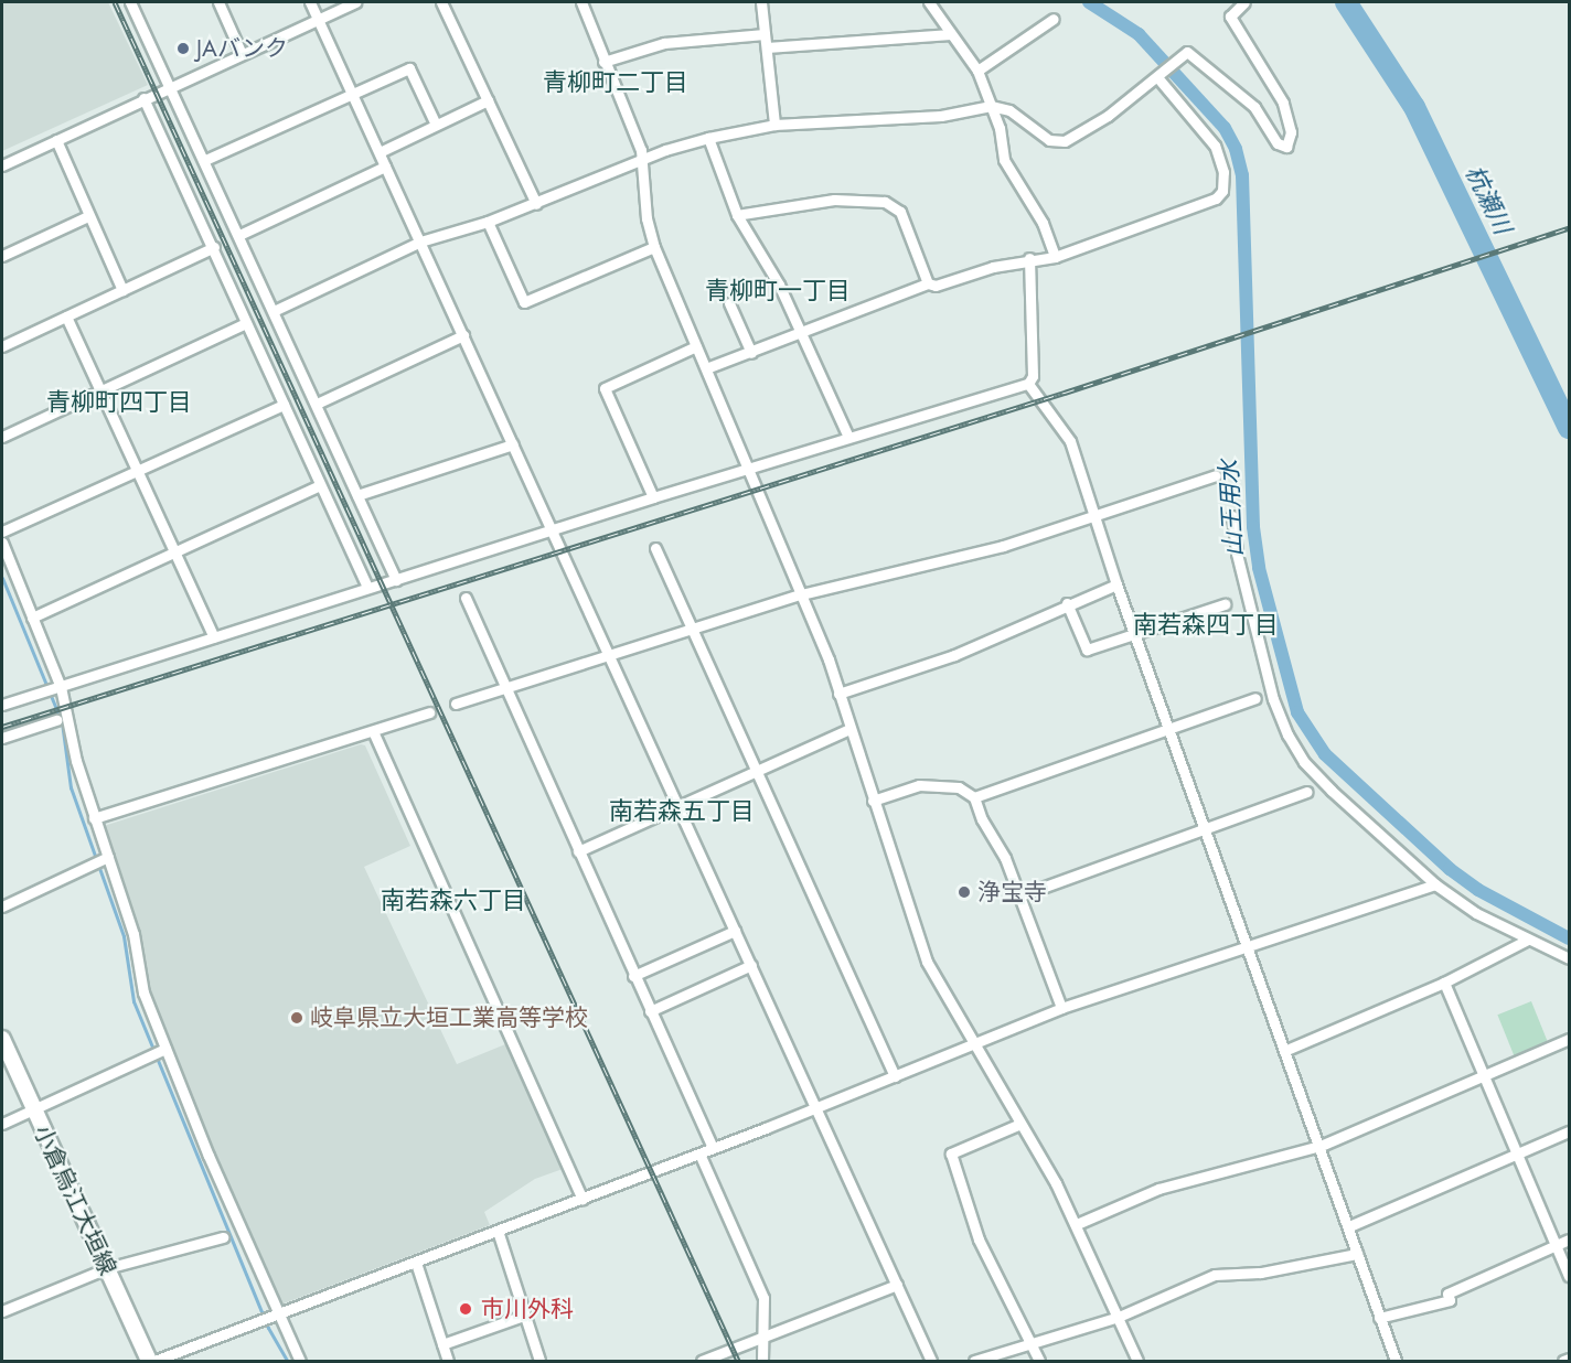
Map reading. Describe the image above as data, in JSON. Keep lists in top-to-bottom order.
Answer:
{
  "streets": {
    "main road": ["小倉烏江大垣線"]
  },
  "districts": [
    "青柳町二丁目",
    "青柳町一丁目",
    "青柳町四丁目",
    "南若森四丁目",
    "南若森五丁目",
    "南若森六丁目"
  ],
  "water": ["杭瀬川", "山王用水"],
  "places": [
    "JAバンク",
    "浄宝寺",
    "岐阜県立大垣工業高等学校",
    "市川外科"
  ]
}
